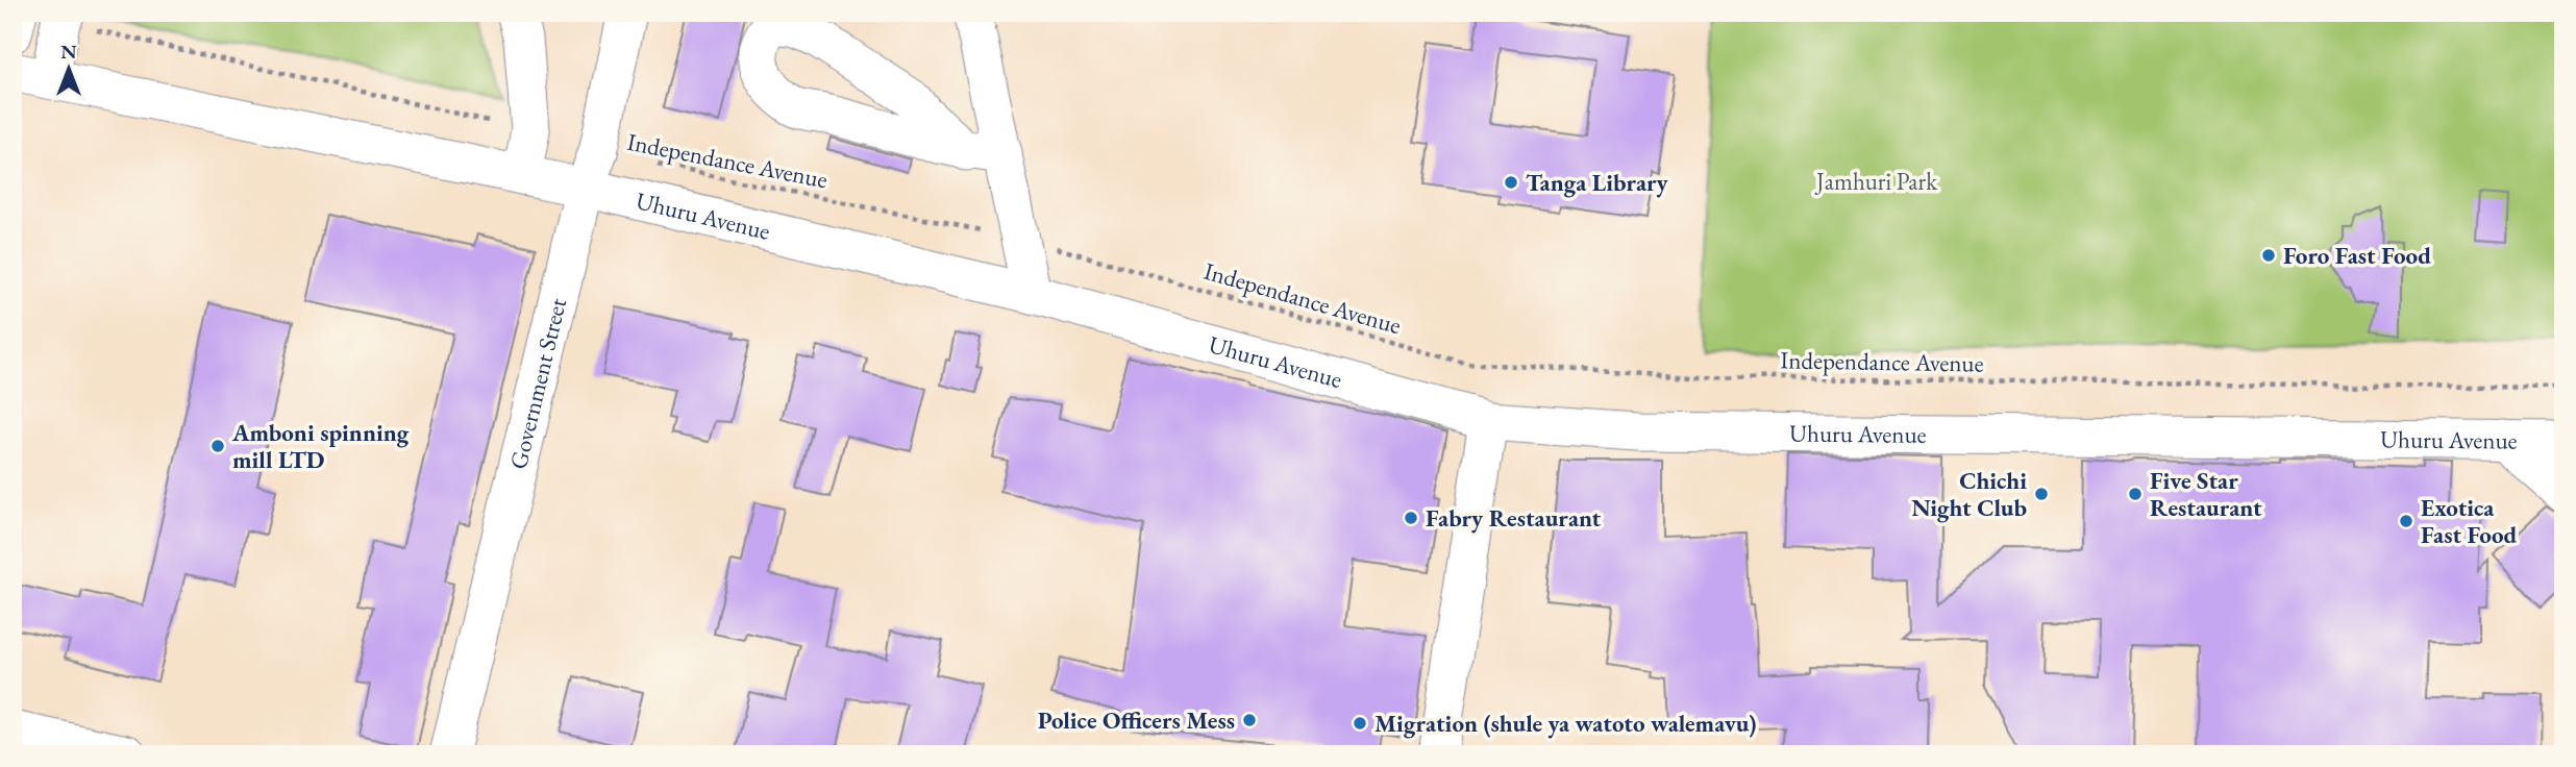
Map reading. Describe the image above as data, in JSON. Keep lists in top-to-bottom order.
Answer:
{
  "streets": {
    "street": ["Uhuru Avenue", "Government Street"],
    "path": ["Independance Avenue"]
  },
  "crossings": [
    ["Uhuru Avenue", "Government Street"]
  ],
  "parks": ["Jamhuri Park"],
  "places": [
    "Tanga Library",
    "Foro Fast Food",
    "Amboni spinning mill LTD",
    "Chichi Night Club",
    "Five Star Restaurant",
    "Fabry Restaurant",
    "Exotica Fast Food",
    "Police Officers Mess",
    "Migration (shule ya watoto walemavu)"
  ],
  "north": "top"
}
